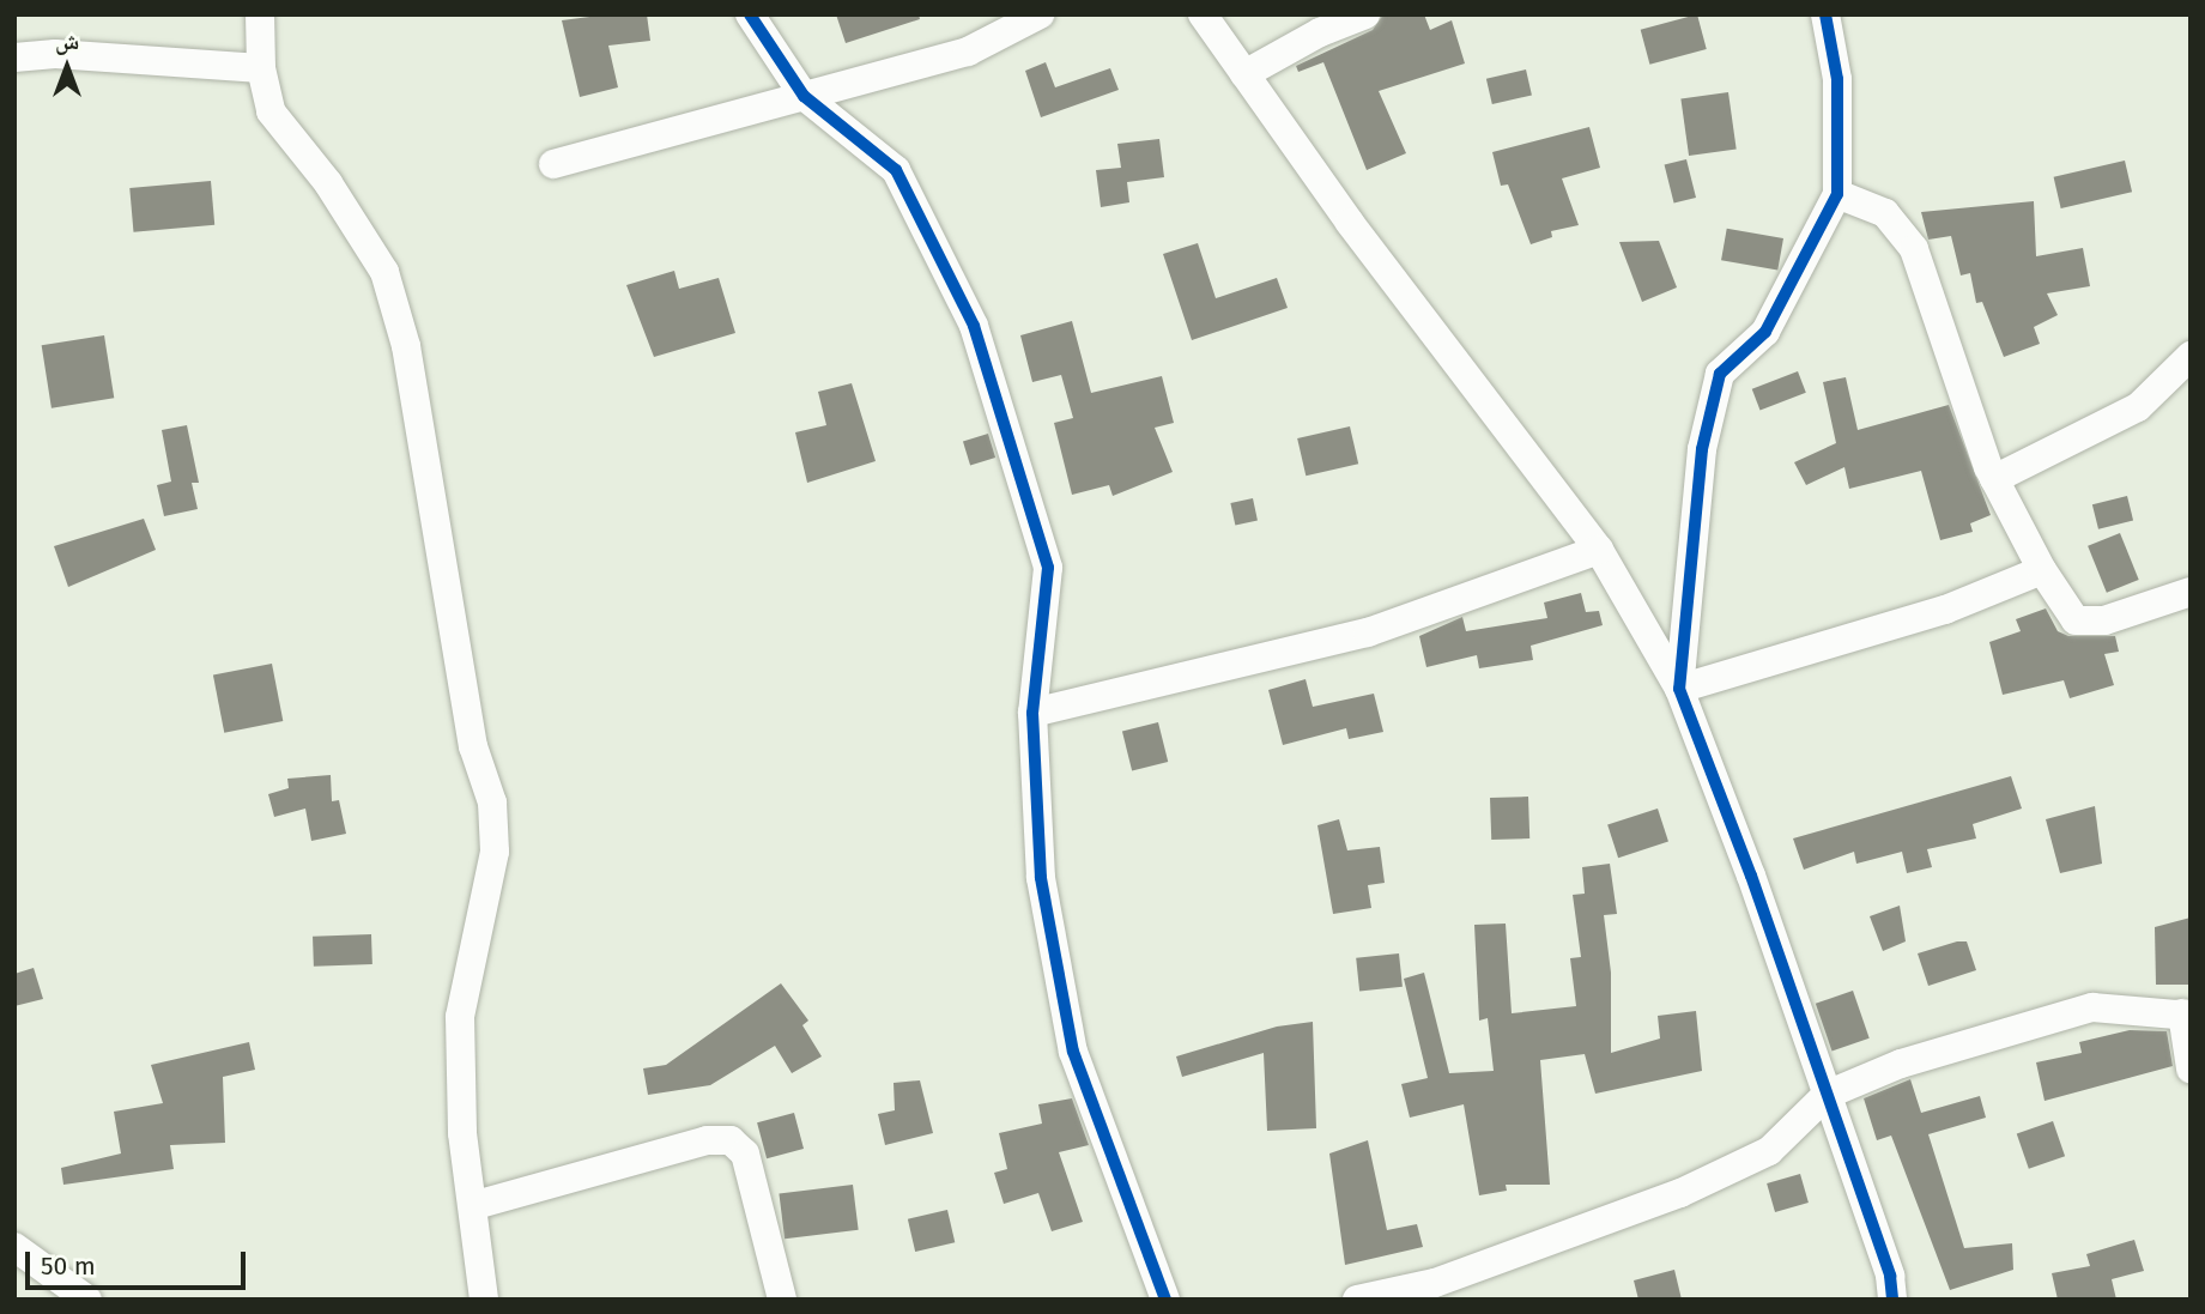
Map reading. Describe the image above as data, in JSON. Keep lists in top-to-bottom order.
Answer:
{
  "scale_bar": "50 m",
  "north": "top"
}
